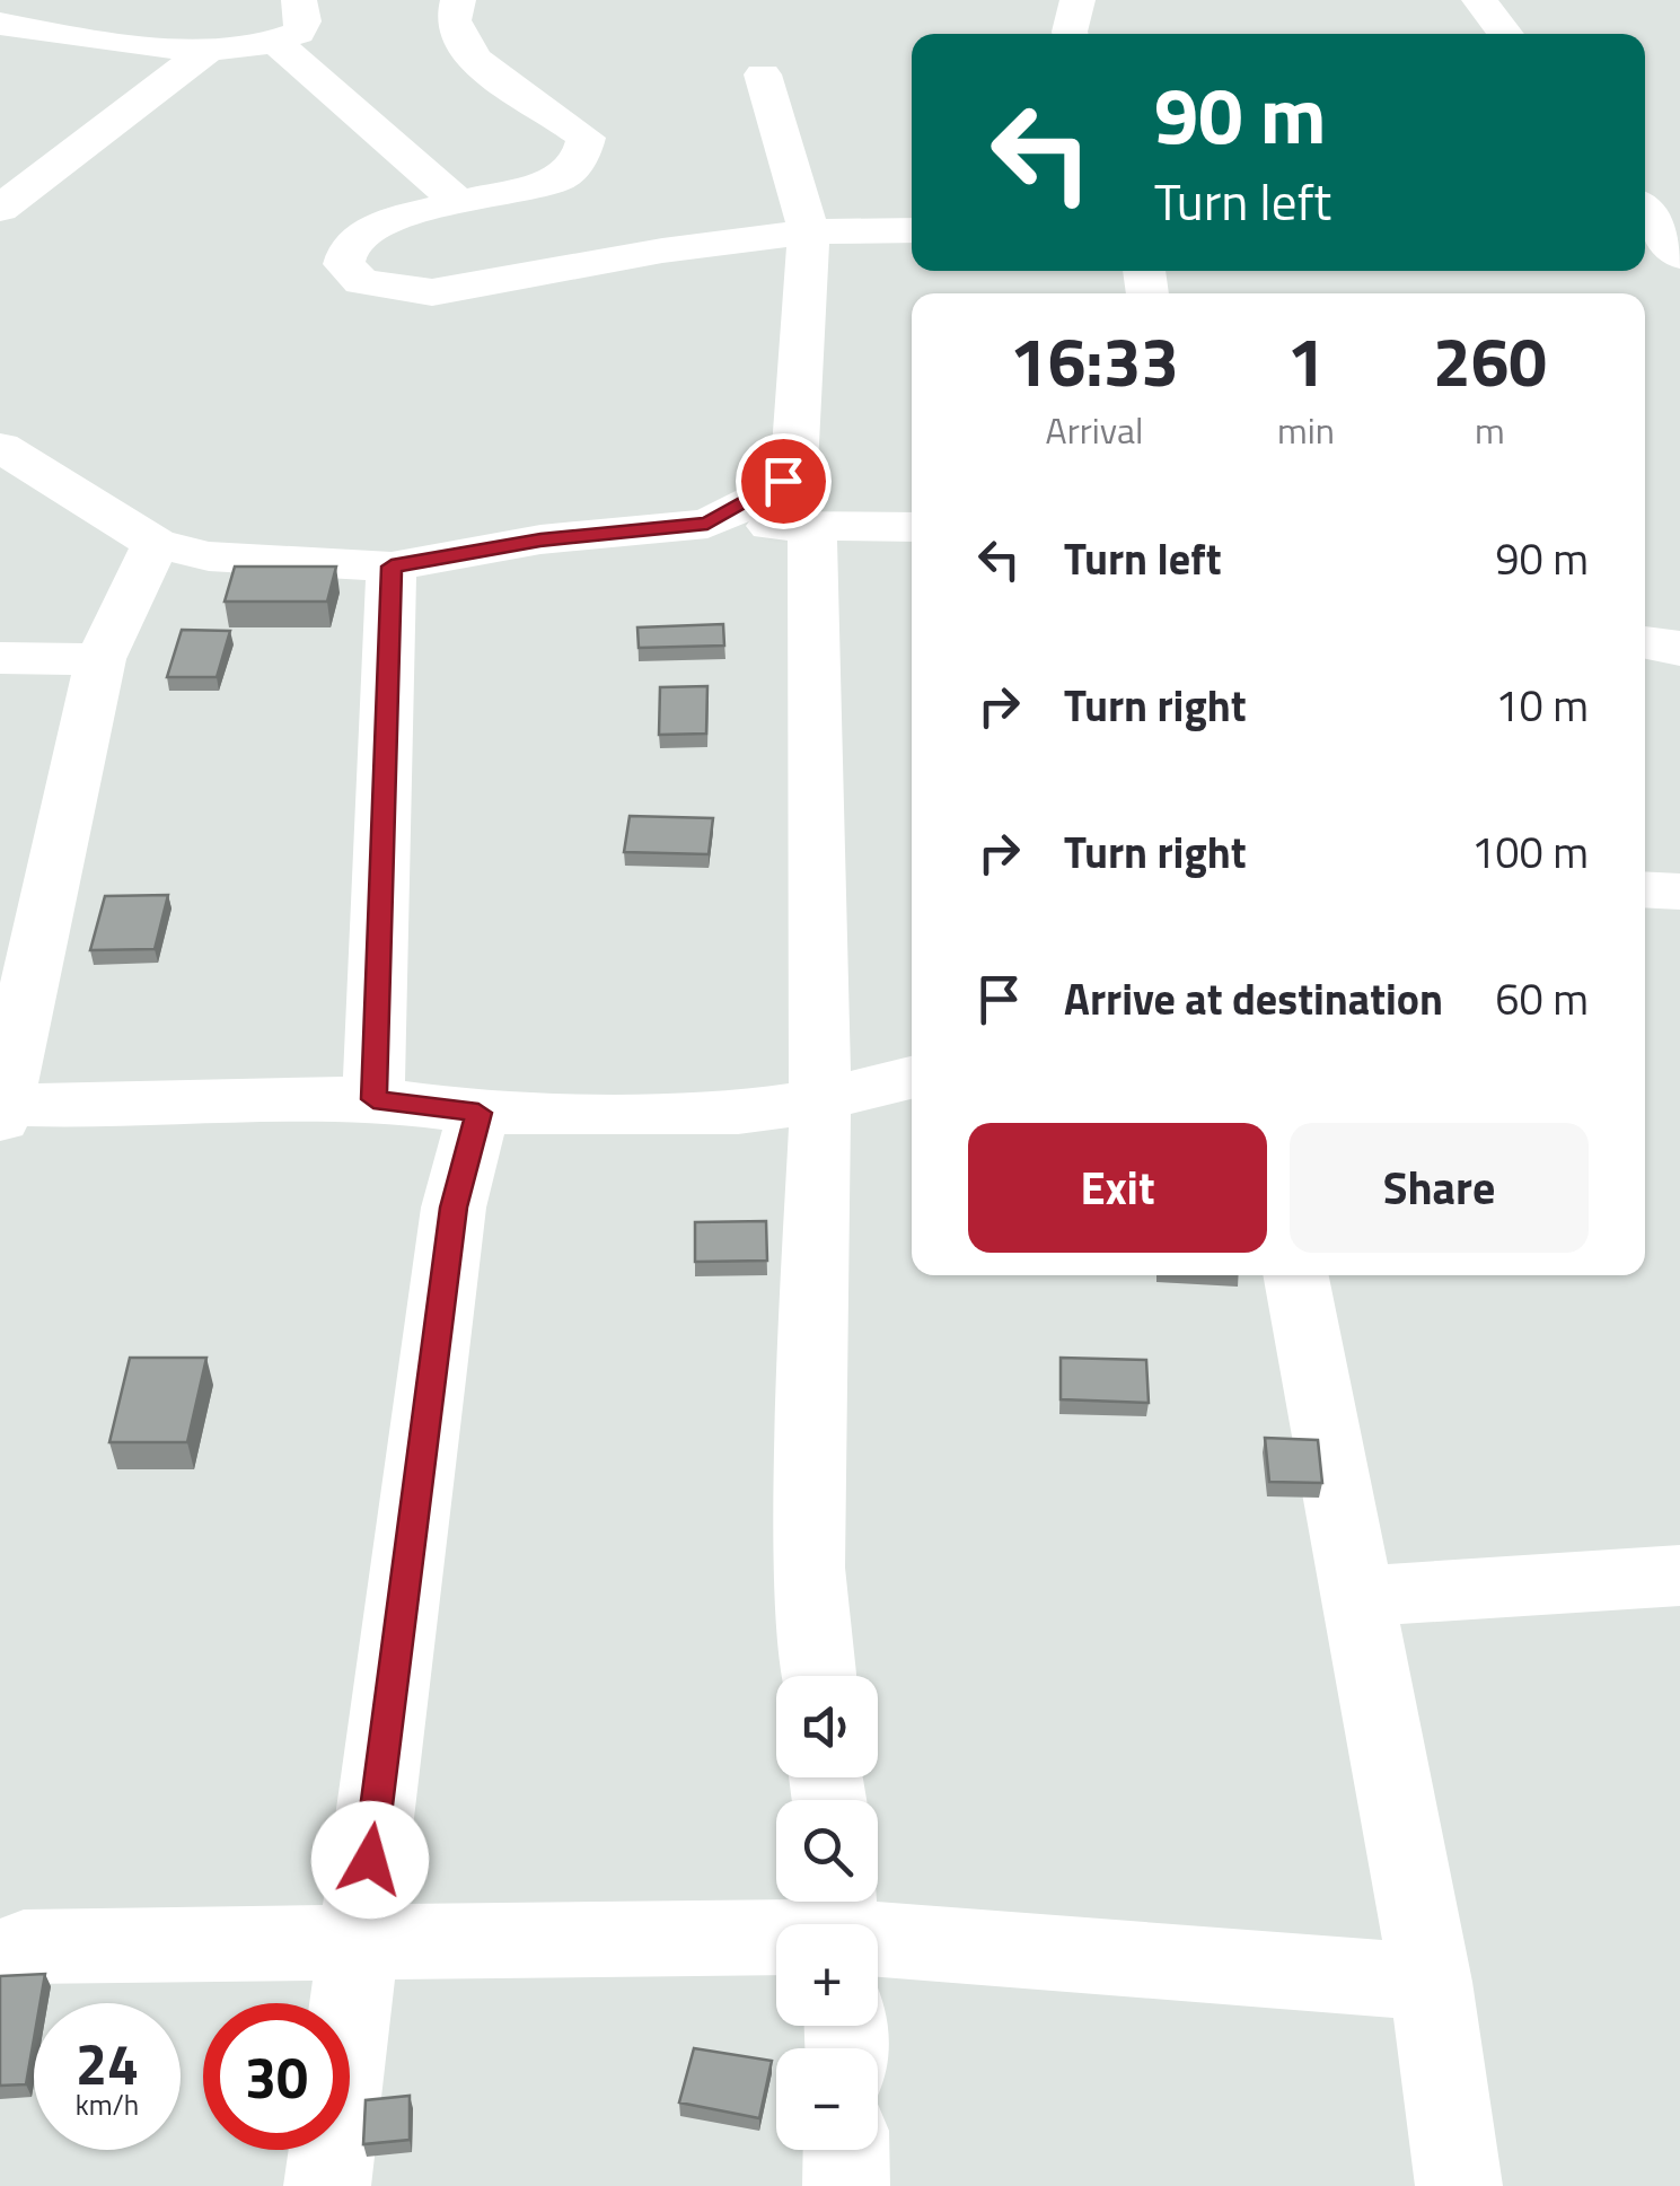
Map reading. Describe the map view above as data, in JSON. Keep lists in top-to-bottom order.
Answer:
{
  "page": {
    "turn": ["90 m", "Turn left"],
    "eta": [
      "16:33",
      "Arrival",
      "1",
      "min",
      "260",
      "m"
    ],
    "list": [
      {
        "name": "Turn left",
        "value": "90 m"
      },
      {
        "name": "Turn right",
        "value": "10 m"
      },
      {
        "name": "Turn right",
        "value": "100 m"
      },
      {
        "name": "Arrive at destination",
        "value": "60 m"
      }
    ],
    "buttons": ["Exit", "Share"],
    "map_buttons": ["+", "−"],
    "speed": "24 km/h",
    "limit": "30"
  }
}
